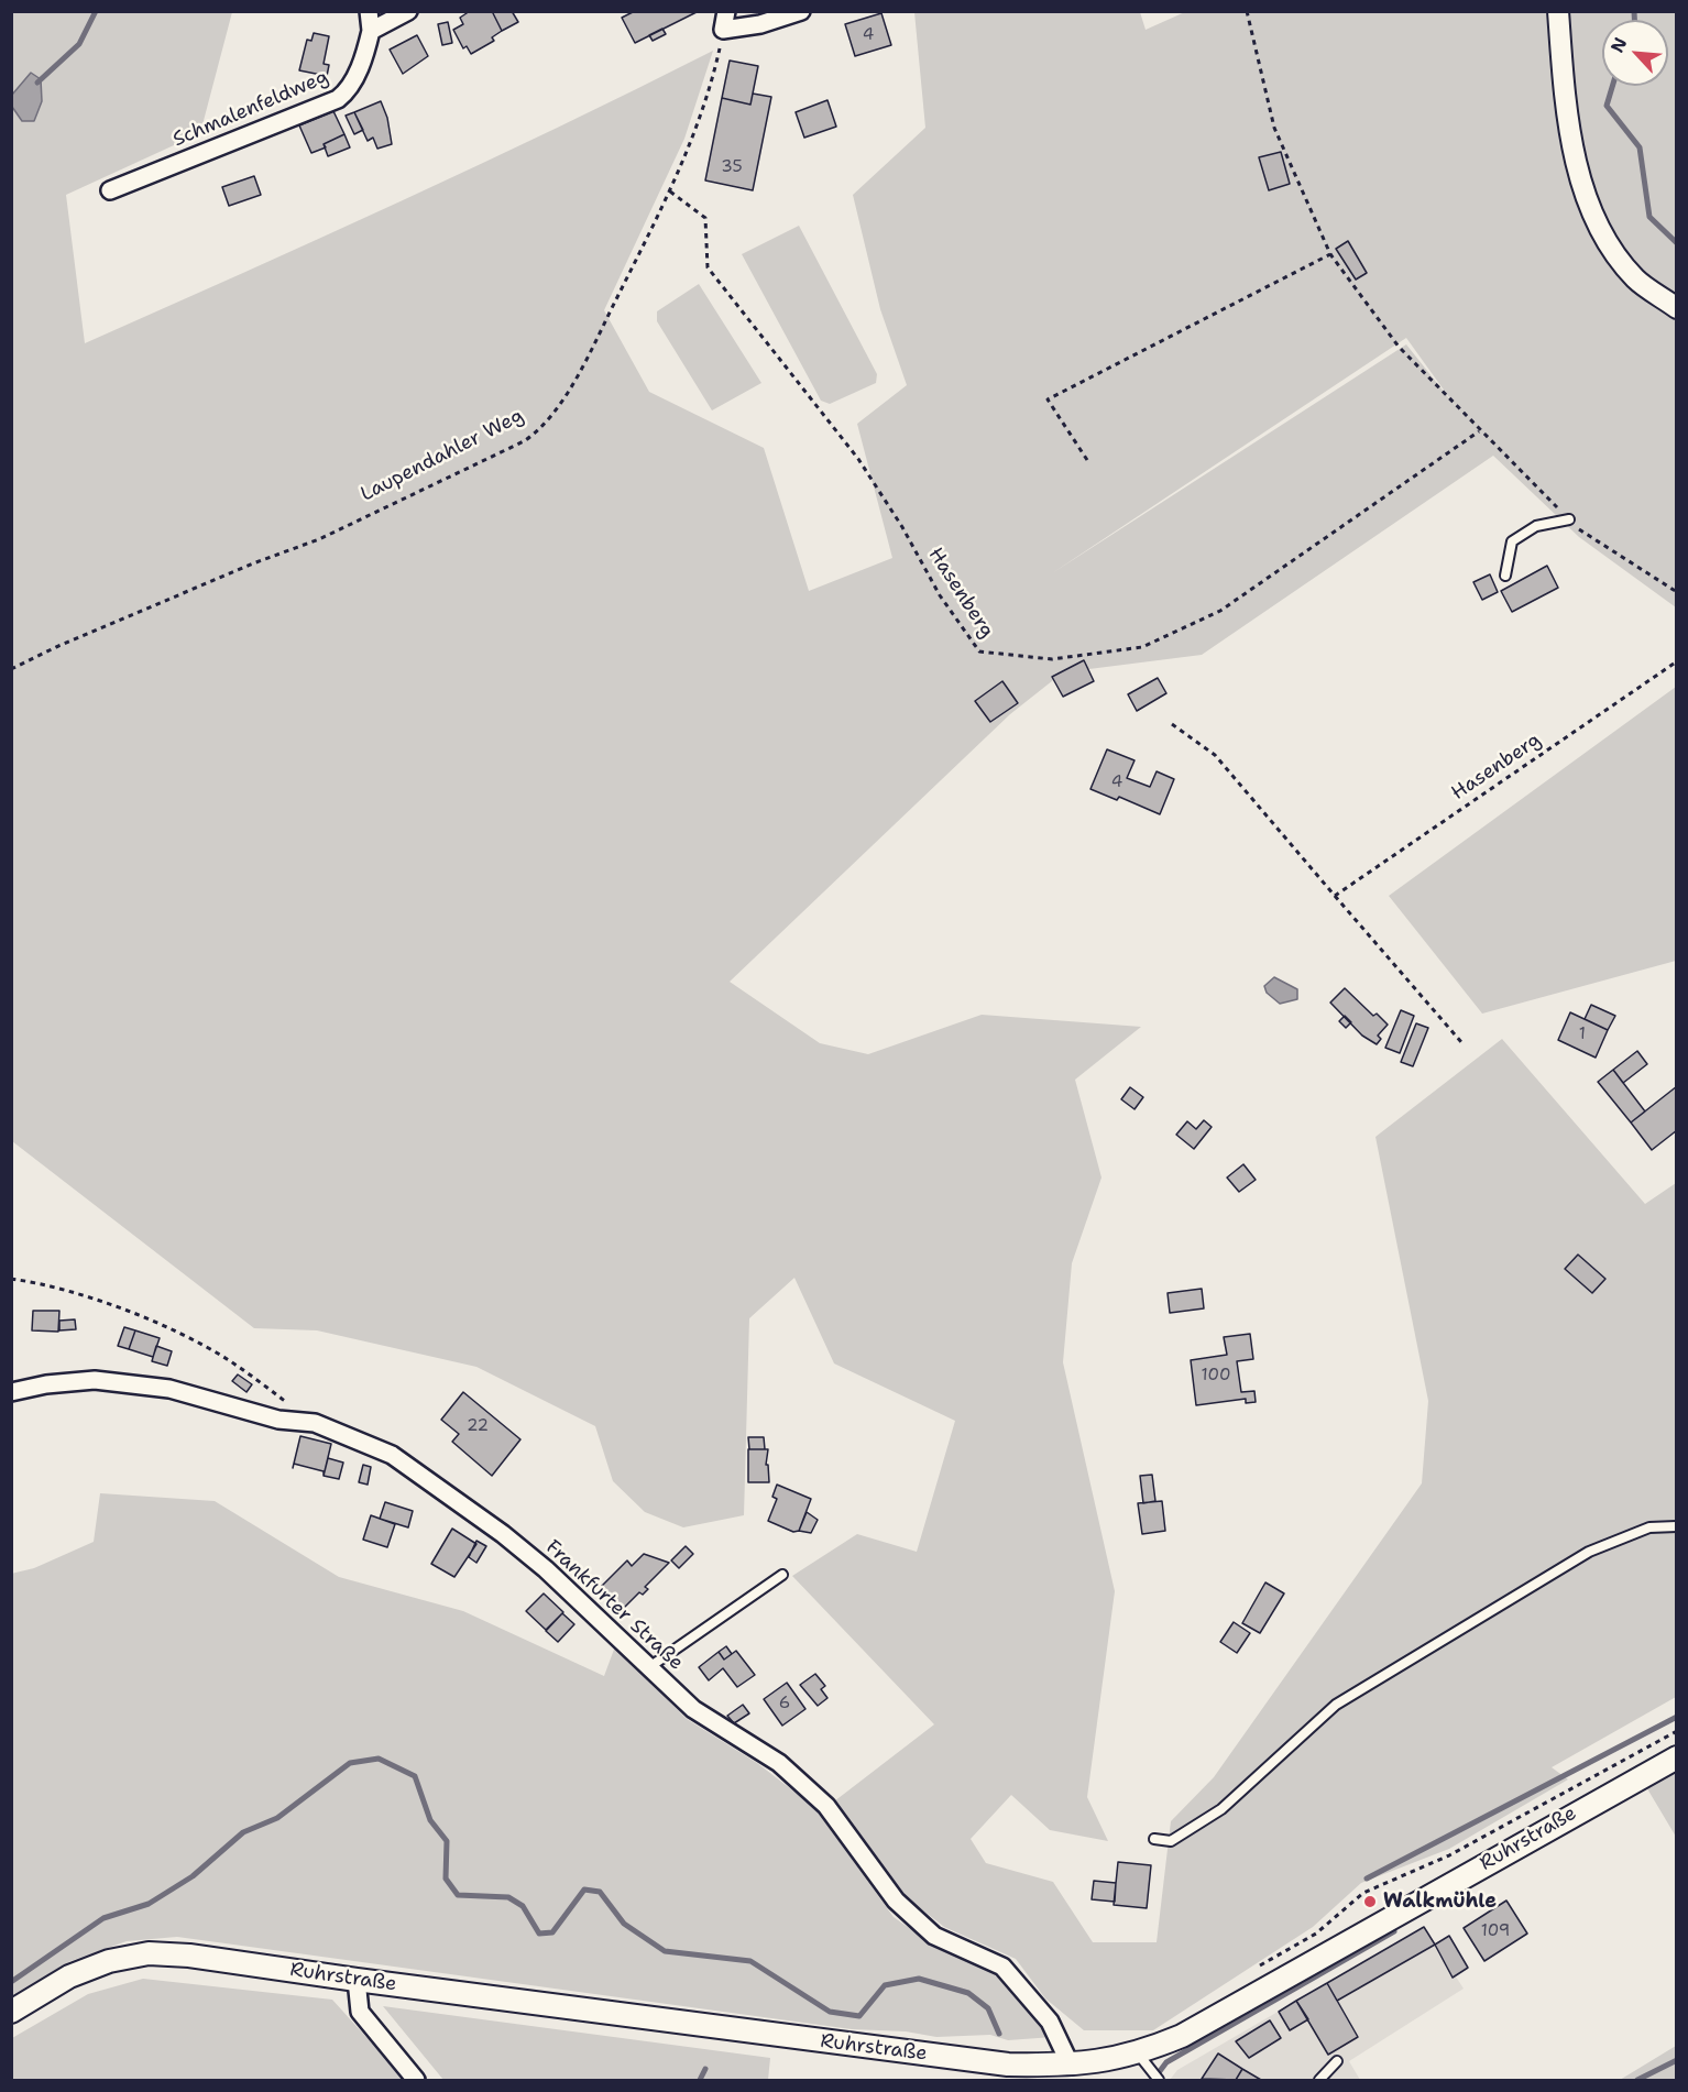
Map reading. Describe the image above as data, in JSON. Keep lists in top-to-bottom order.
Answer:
{
  "streets": {
    "main road": ["Ruhrstraße"],
    "street": ["Schmalenfeldweg", "Frankfurter Straße"],
    "path": ["Laupendahler Weg", "Hasenberg"]
  },
  "crossings": [
    ["Laupendahler Weg", "Hasenberg"],
    ["Frankfurter Straße", "Ruhrstraße"]
  ],
  "places": ["Walkmühle"],
  "house_numbers": [
    "4",
    "35",
    "4",
    "1",
    "100",
    "22",
    "6",
    "109"
  ],
  "north": "top left"
}
